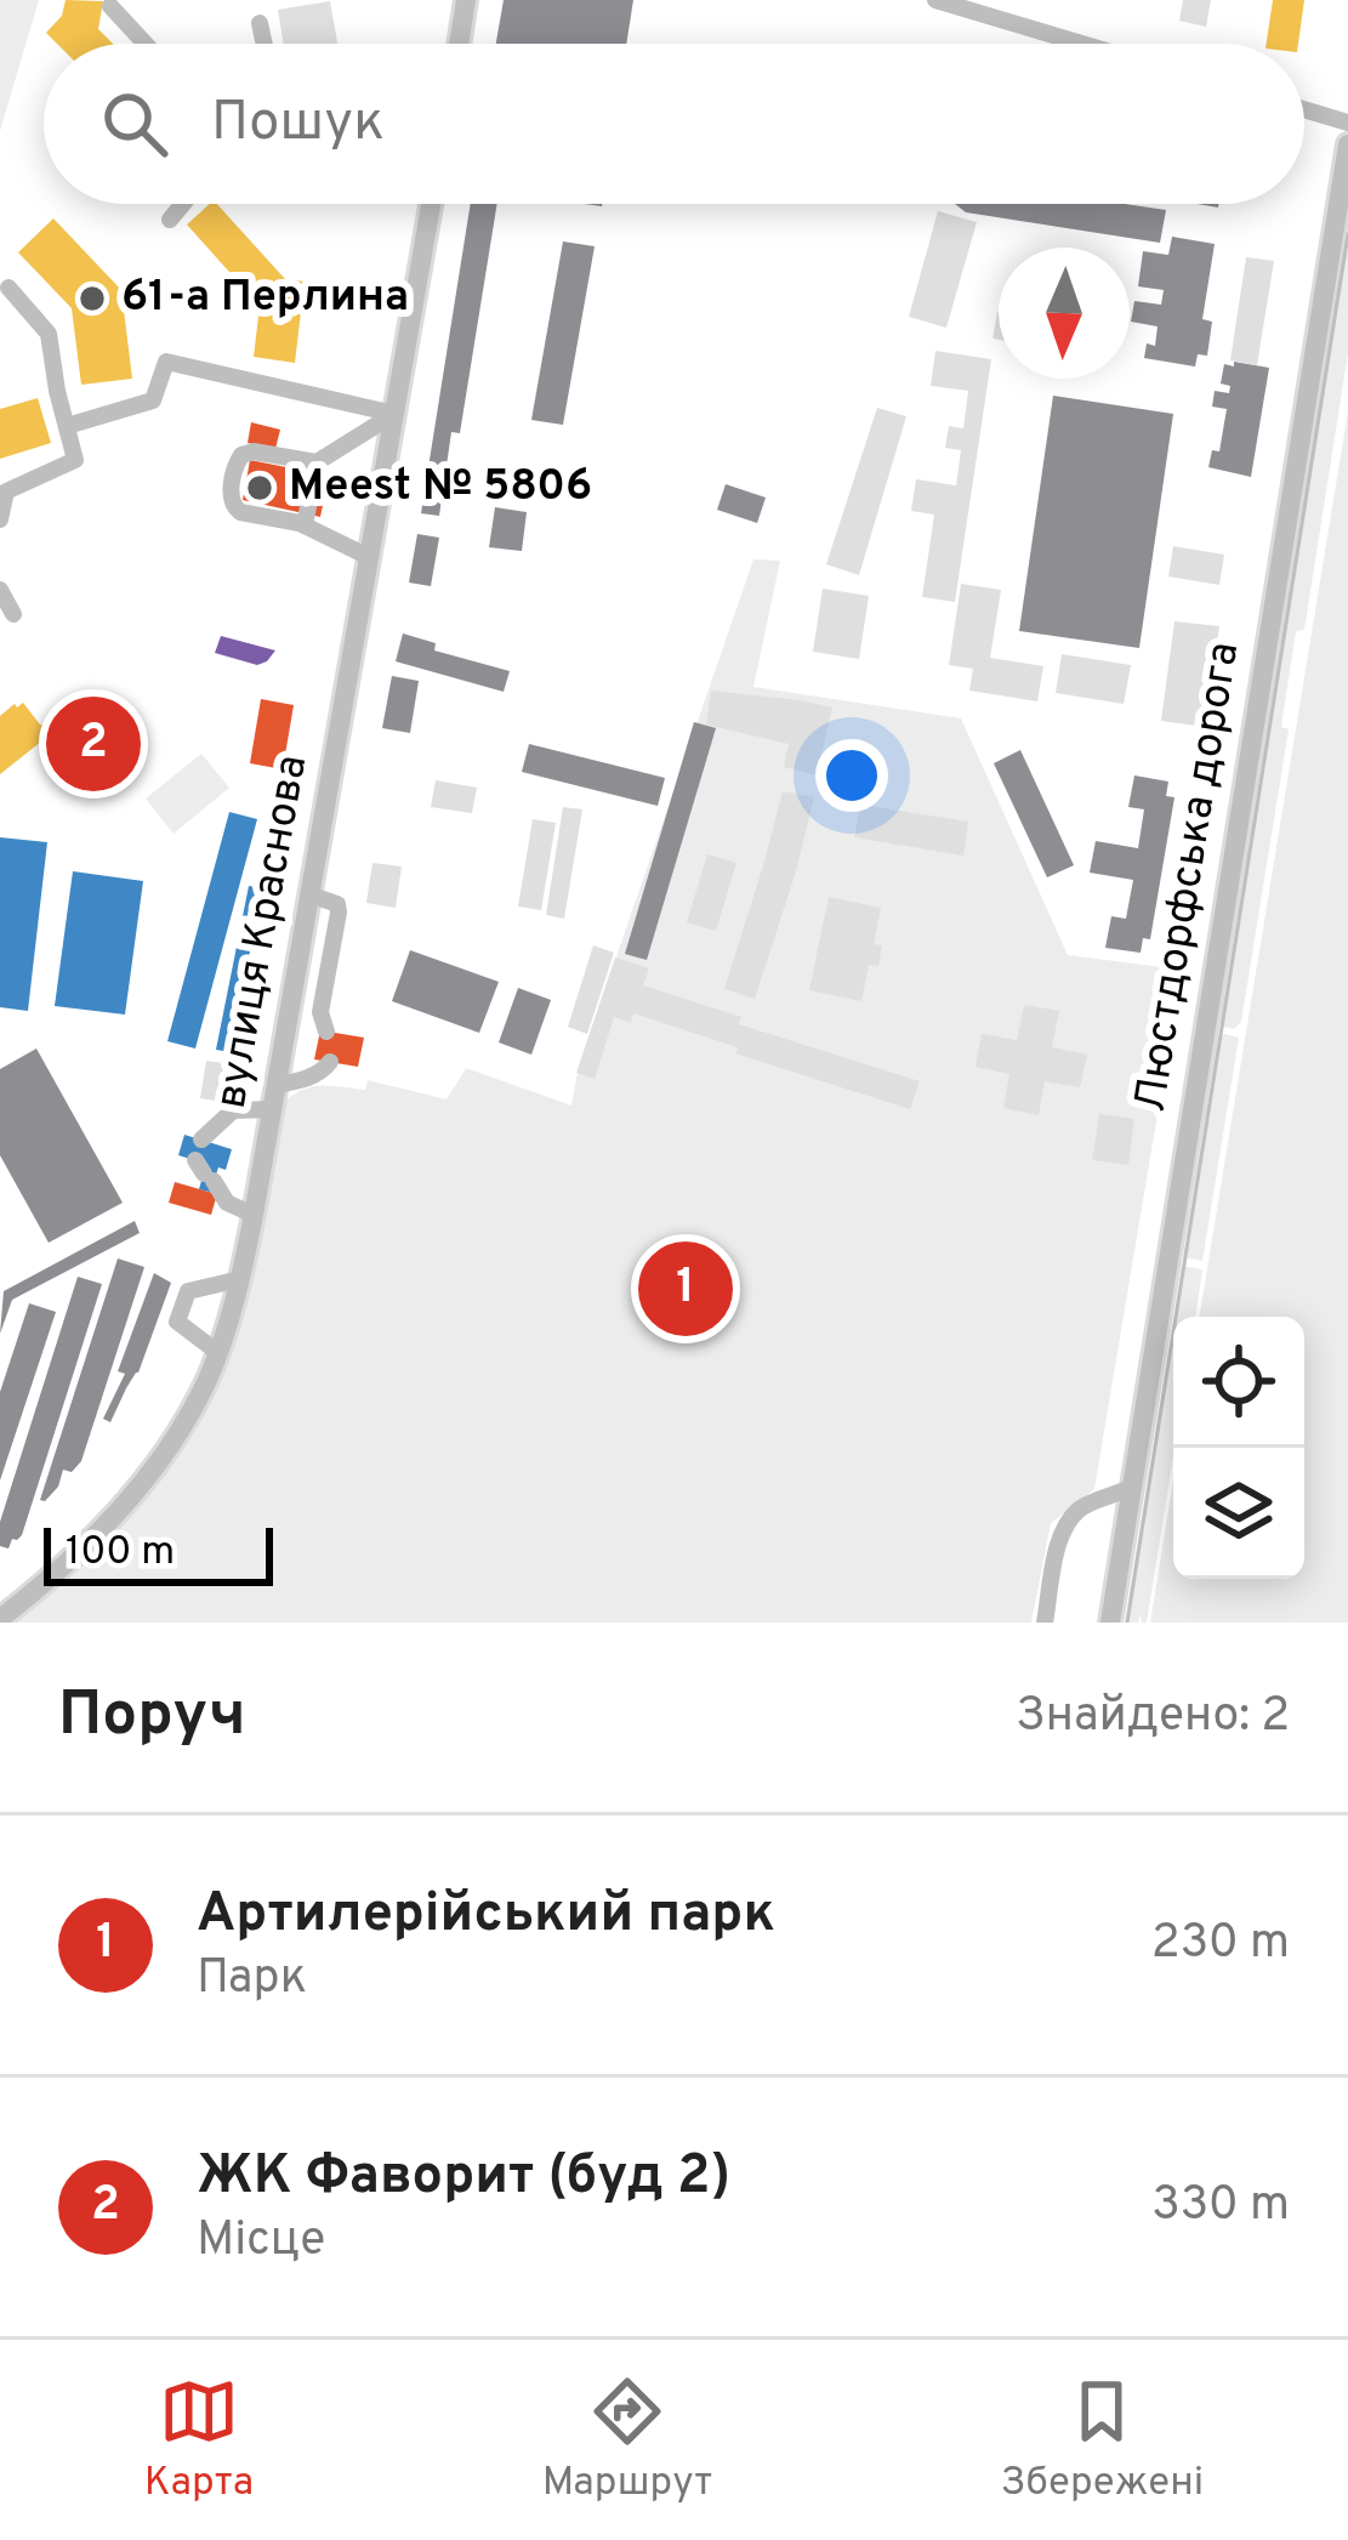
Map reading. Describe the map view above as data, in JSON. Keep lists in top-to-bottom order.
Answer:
{
  "streets": {
    "main road": ["Люстдорфська дорога", "вулиця Краснова"]
  },
  "places": ["61-а Перлина", "Meest № 5806"],
  "scale_bar": "100 m",
  "north": "bottom",
  "page": {
    "search": "Пошук",
    "pins": ["2", "1"],
    "scale": "100 m",
    "heading": ["Поруч", "Знайдено: 2"],
    "list": [
      {
        "mark": "1",
        "name": "Артилерійський парк",
        "note": "Парк",
        "value": "230 m"
      },
      {
        "mark": "2",
        "name": "ЖК Фаворит (буд 2)",
        "note": "Місце",
        "value": "330 m"
      }
    ],
    "nav": ["Карта", "Маршрут", "Збережені"]
  }
}
